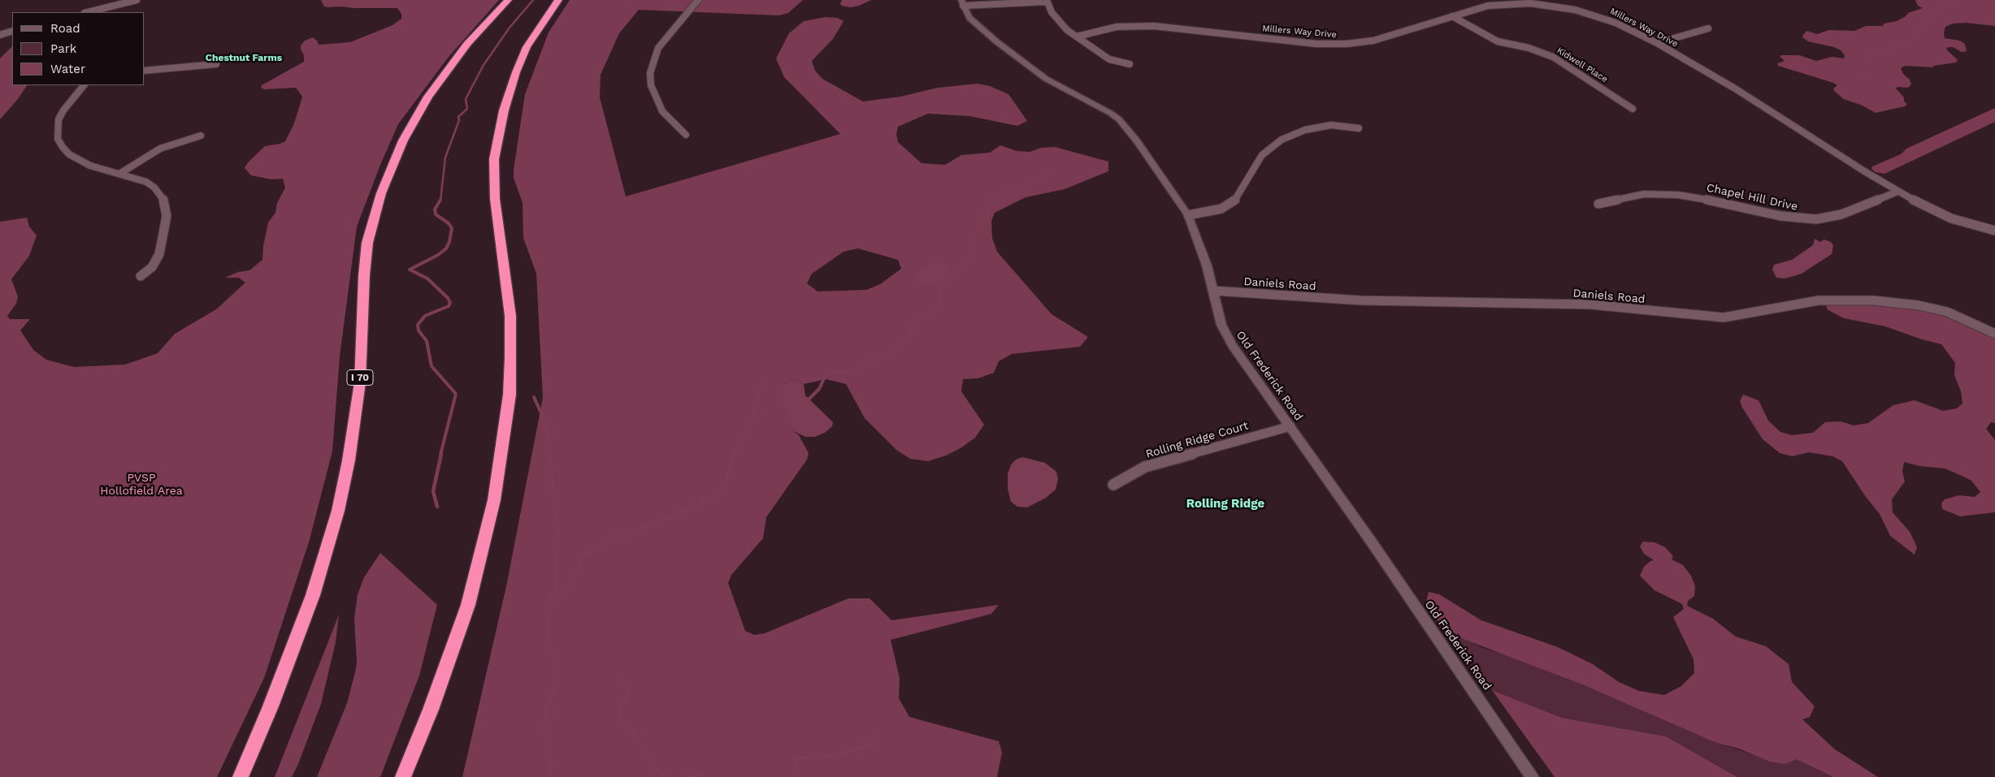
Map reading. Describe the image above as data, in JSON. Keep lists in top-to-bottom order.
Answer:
{
  "streets": {
    "highway": ["I 70"],
    "street": [
      "Millers Way Drive",
      "Kidwell Place",
      "Chapel Hill Drive",
      "Daniels Road",
      "Old Frederick Road",
      "Rolling Ridge Court"
    ]
  },
  "crossings": [
    ["Millers Way Drive", "Kidwell Place"],
    ["Millers Way Drive", "Chapel Hill Drive"],
    ["Daniels Road", "Old Frederick Road"],
    ["Old Frederick Road", "Rolling Ridge Court"]
  ],
  "districts": ["Chestnut Farms", "Rolling Ridge"],
  "parks": ["PVSP Hollofield Area"],
  "legend": ["Road", "Park", "Water"]
}
